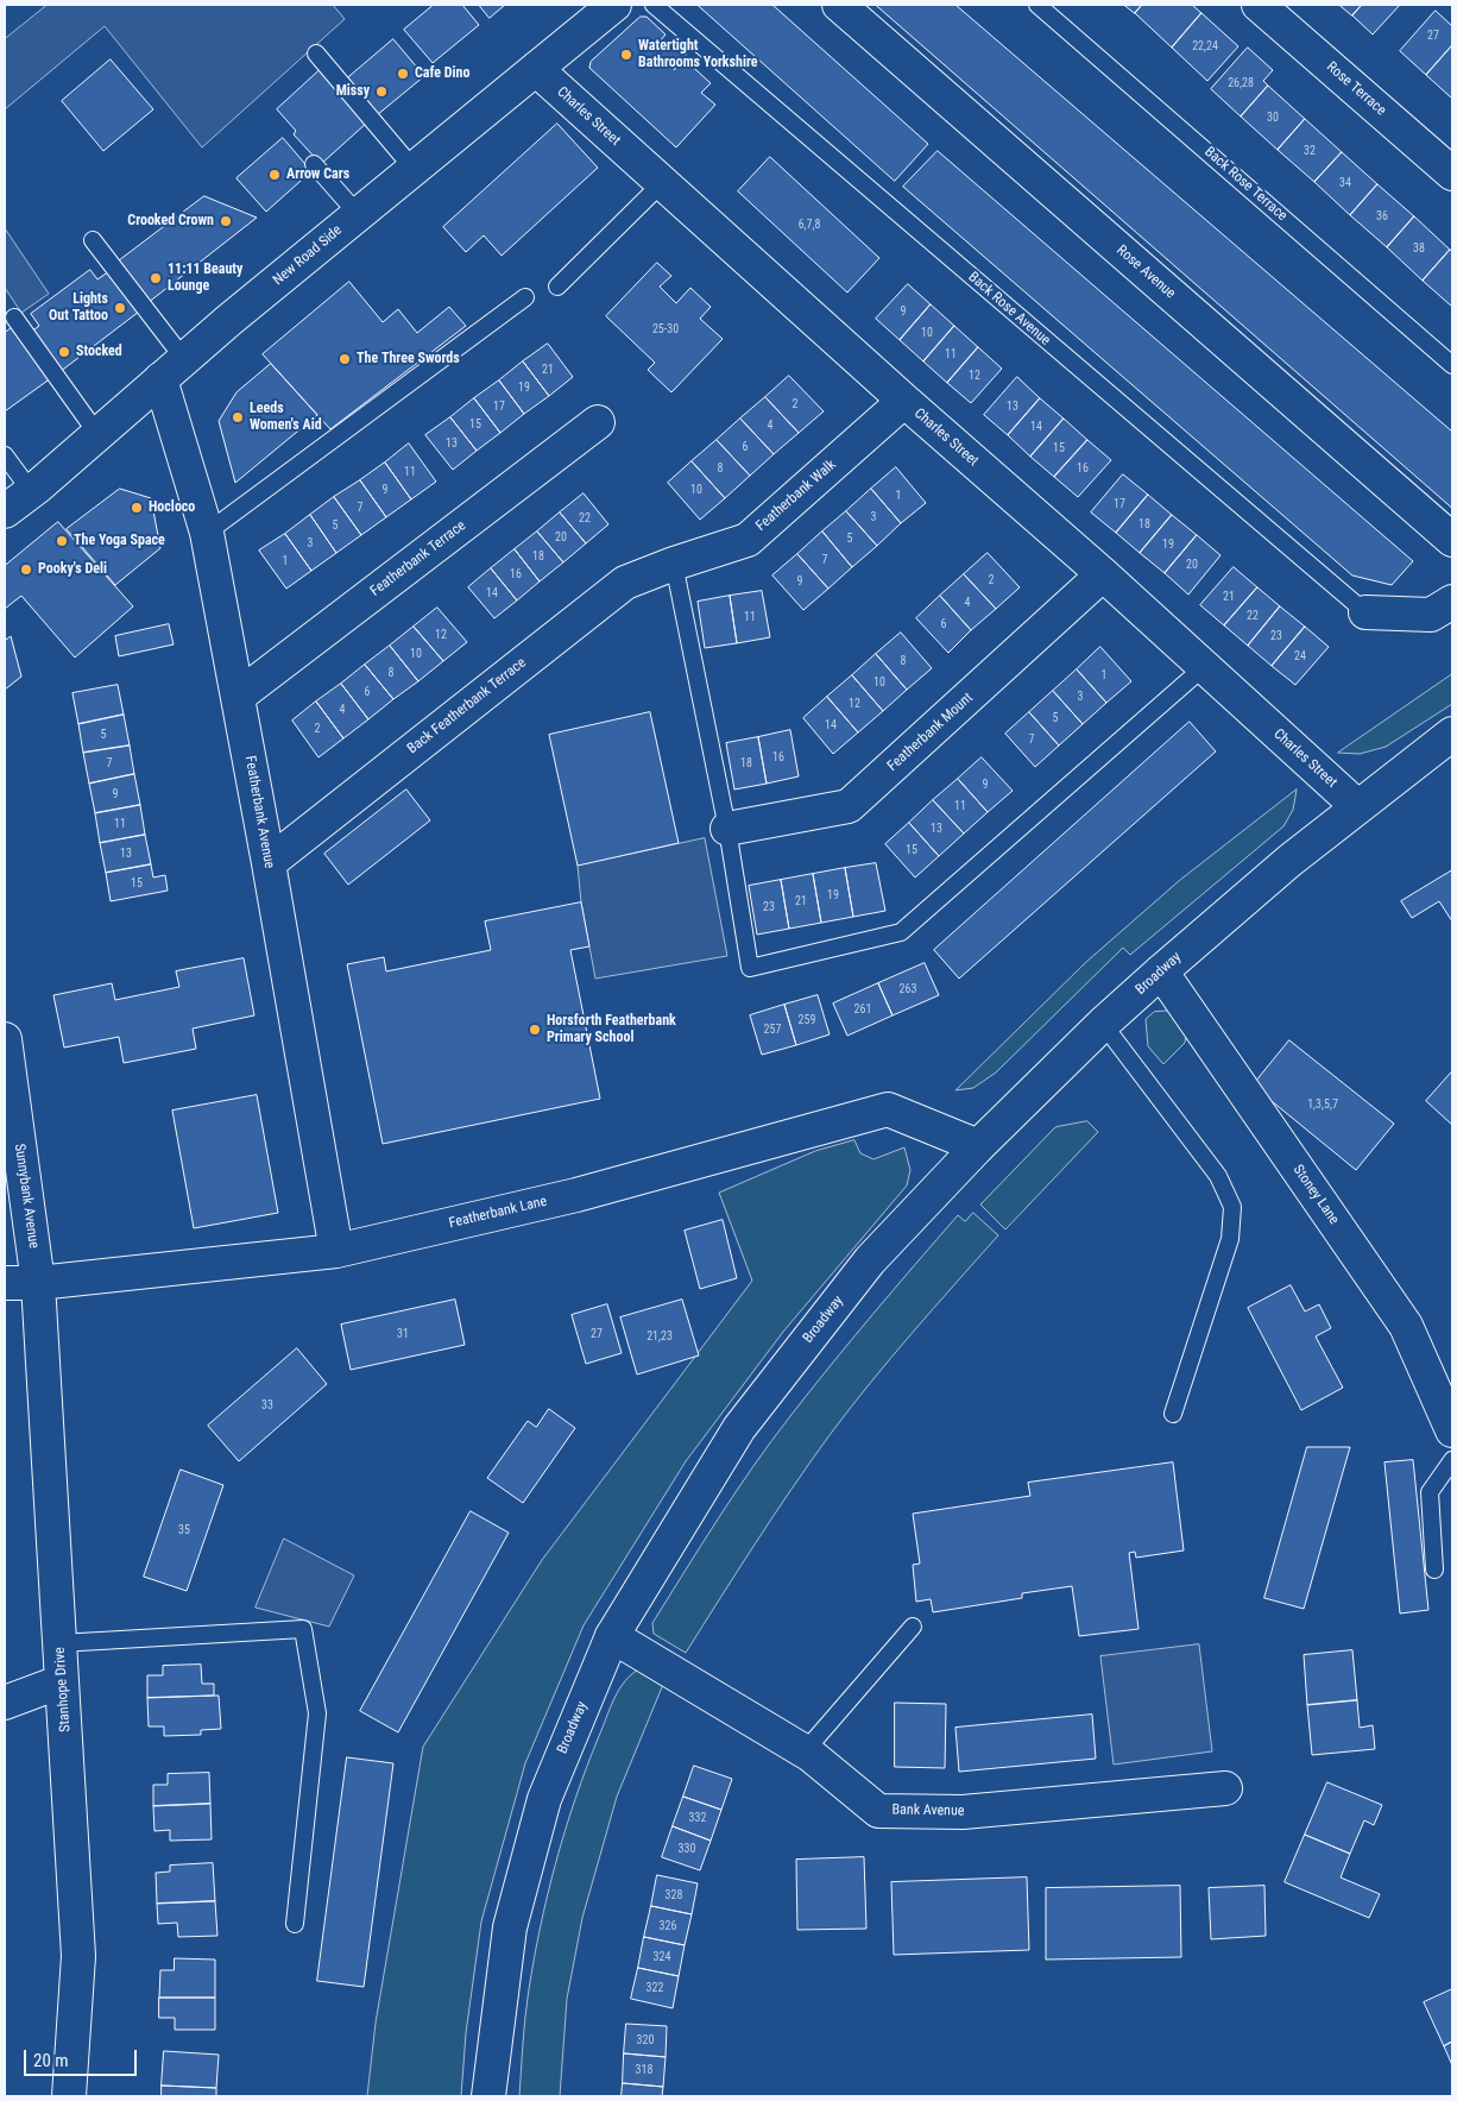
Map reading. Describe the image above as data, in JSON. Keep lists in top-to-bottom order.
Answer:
{
  "streets": {
    "main road": [
      "Rose Terrace",
      "Charles Street",
      "New Road Side",
      "Rose Avenue",
      "Featherbank Walk",
      "Featherbank Terrace",
      "Back Featherbank Terrace",
      "Featherbank Mount",
      "Featherbank Avenue",
      "Broadway",
      "Stoney Lane",
      "Sunnybank Avenue",
      "Featherbank Lane",
      "Stanhope Drive",
      "Bank Avenue"
    ],
    "lane": ["Back Rose Terrace", "Back Rose Avenue"]
  },
  "crossings": [
    ["Charles Street", "New Road Side"],
    ["Charles Street", "Featherbank Walk"],
    ["Charles Street", "Featherbank Mount"],
    ["Charles Street", "Broadway"],
    ["New Road Side", "Featherbank Avenue"],
    ["Featherbank Walk", "Back Featherbank Terrace"],
    ["Featherbank Terrace", "Featherbank Avenue"],
    ["Back Featherbank Terrace", "Featherbank Avenue"],
    ["Featherbank Avenue", "Featherbank Lane"],
    ["Broadway", "Stoney Lane"],
    ["Broadway", "Featherbank Lane"],
    ["Broadway", "Bank Avenue"],
    ["Sunnybank Avenue", "Featherbank Lane"],
    ["Sunnybank Avenue", "Stanhope Drive"],
    ["Featherbank Lane", "Stanhope Drive"]
  ],
  "places": [
    "Watertight Bathrooms Yorkshire",
    "Cafe Dino",
    "Missy",
    "Arrow Cars",
    "Crooked Crown",
    "11:11 Beauty Lounge",
    "Lights Out Tattoo",
    "Stocked",
    "The Three Swords",
    "Leeds Women's Aid",
    "Hocloco",
    "The Yoga Space",
    "Pooky's Deli",
    "Horsforth Featherbank Primary School"
  ],
  "house_numbers": [
    "27",
    "22,24",
    "26,28",
    "30",
    "32",
    "34",
    "36",
    "6,7,8",
    "38",
    "9",
    "25-30",
    "10",
    "11",
    "21",
    "12",
    "19",
    "2",
    "17",
    "13",
    "15",
    "4",
    "14",
    "13",
    "6",
    "15",
    "8",
    "16",
    "11",
    "9",
    "10",
    "1",
    "17",
    "7",
    "3",
    "22",
    "18",
    "5",
    "20",
    "5",
    "3",
    "19",
    "18",
    "7",
    "1",
    "20",
    "16",
    "2",
    "9",
    "14",
    "21",
    "4",
    "22",
    "11",
    "6",
    "12",
    "23",
    "10",
    "24",
    "8",
    "8",
    "1",
    "10",
    "6",
    "3",
    "12",
    "4",
    "5",
    "14",
    "2",
    "5",
    "7",
    "16",
    "7",
    "18",
    "9",
    "9",
    "11",
    "11",
    "13",
    "15",
    "13",
    "15",
    "19",
    "21",
    "23",
    "263",
    "261",
    "259",
    "257",
    "1,3,5,7",
    "31",
    "27",
    "21,23",
    "33",
    "35",
    "332",
    "330",
    "328",
    "326",
    "324",
    "322",
    "320",
    "318"
  ],
  "scale_bar": "20 m"
}
